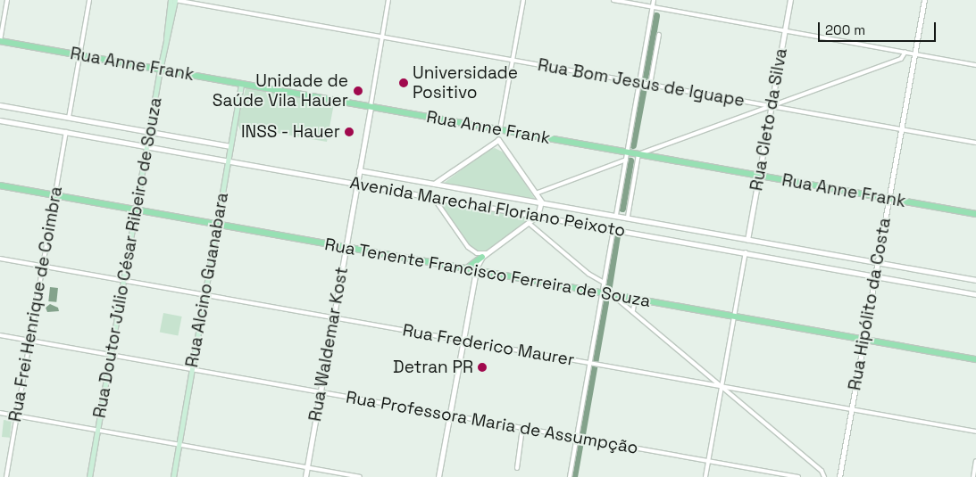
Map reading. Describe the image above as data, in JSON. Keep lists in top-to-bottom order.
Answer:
{
  "streets": {
    "main road": [
      "Rua Anne Frank",
      "Rua Doutor Júlio César Ribeiro de Souza",
      "Rua Tenente Francisco Ferreira de Souza",
      "Rua Alcino Guanabara"
    ],
    "street": [
      "Rua Bom Jesus de Iguape",
      "Rua Cleto da Silva",
      "Avenida Marechal Floriano Peixoto",
      "Rua Frei Henrique de Coimbra",
      "Rua Hipólito da Costa",
      "Rua Waldemar Kost",
      "Rua Frederico Maurer",
      "Rua Professora Maria de Assumpção"
    ]
  },
  "crossings": [
    ["Rua Anne Frank", "Rua Cleto da Silva"],
    ["Rua Anne Frank", "Rua Doutor Júlio César Ribeiro de Souza"],
    ["Rua Anne Frank", "Rua Alcino Guanabara"],
    ["Rua Anne Frank", "Rua Hipólito da Costa"],
    ["Rua Anne Frank", "Rua Waldemar Kost"],
    ["Rua Bom Jesus de Iguape", "Rua Cleto da Silva"],
    ["Rua Bom Jesus de Iguape", "Rua Doutor Júlio César Ribeiro de Souza"],
    ["Rua Bom Jesus de Iguape", "Rua Hipólito da Costa"],
    ["Rua Bom Jesus de Iguape", "Rua Waldemar Kost"],
    ["Rua Cleto da Silva", "Avenida Marechal Floriano Peixoto"],
    ["Avenida Marechal Floriano Peixoto", "Rua Doutor Júlio César Ribeiro de Souza"],
    ["Avenida Marechal Floriano Peixoto", "Rua Alcino Guanabara"],
    ["Avenida Marechal Floriano Peixoto", "Rua Frei Henrique de Coimbra"],
    ["Avenida Marechal Floriano Peixoto", "Rua Hipólito da Costa"],
    ["Avenida Marechal Floriano Peixoto", "Rua Waldemar Kost"],
    ["Rua Doutor Júlio César Ribeiro de Souza", "Rua Tenente Francisco Ferreira de Souza"],
    ["Rua Doutor Júlio César Ribeiro de Souza", "Rua Frederico Maurer"],
    ["Rua Doutor Júlio César Ribeiro de Souza", "Rua Professora Maria de Assumpção"],
    ["Rua Tenente Francisco Ferreira de Souza", "Rua Alcino Guanabara"],
    ["Rua Tenente Francisco Ferreira de Souza", "Rua Frei Henrique de Coimbra"],
    ["Rua Tenente Francisco Ferreira de Souza", "Rua Hipólito da Costa"],
    ["Rua Tenente Francisco Ferreira de Souza", "Rua Waldemar Kost"],
    ["Rua Alcino Guanabara", "Rua Frederico Maurer"],
    ["Rua Alcino Guanabara", "Rua Professora Maria de Assumpção"],
    ["Rua Frei Henrique de Coimbra", "Rua Frederico Maurer"],
    ["Rua Frei Henrique de Coimbra", "Rua Professora Maria de Assumpção"],
    ["Rua Hipólito da Costa", "Rua Frederico Maurer"],
    ["Rua Waldemar Kost", "Rua Frederico Maurer"],
    ["Rua Waldemar Kost", "Rua Professora Maria de Assumpção"]
  ],
  "places": [
    "Universidade Positivo",
    "Unidade de Saúde Vila Hauer",
    "INSS - Hauer",
    "Detran PR"
  ],
  "scale_bar": "200 m"
}
